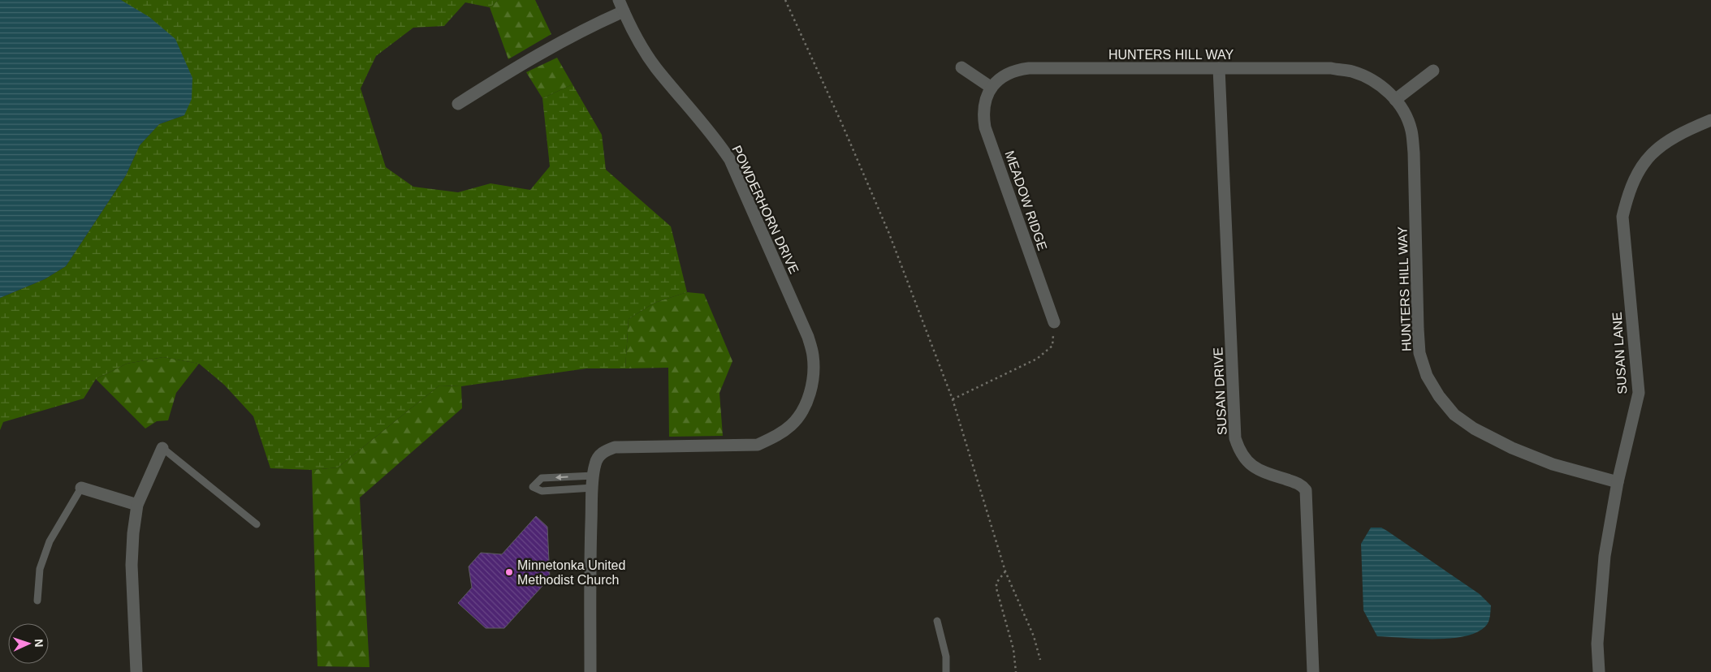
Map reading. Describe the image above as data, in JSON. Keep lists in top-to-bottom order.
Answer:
{
  "streets": {
    "street": [
      "HUNTERS HILL WAY",
      "MEADOW RIDGE",
      "POWDERHORN DRIVE",
      "SUSAN LANE",
      "SUSAN DRIVE"
    ]
  },
  "crossings": [
    ["HUNTERS HILL WAY", "MEADOW RIDGE"],
    ["HUNTERS HILL WAY", "SUSAN LANE"],
    ["HUNTERS HILL WAY", "SUSAN DRIVE"]
  ],
  "places": ["Minnetonka United Methodist Church"],
  "north": "right"
}
